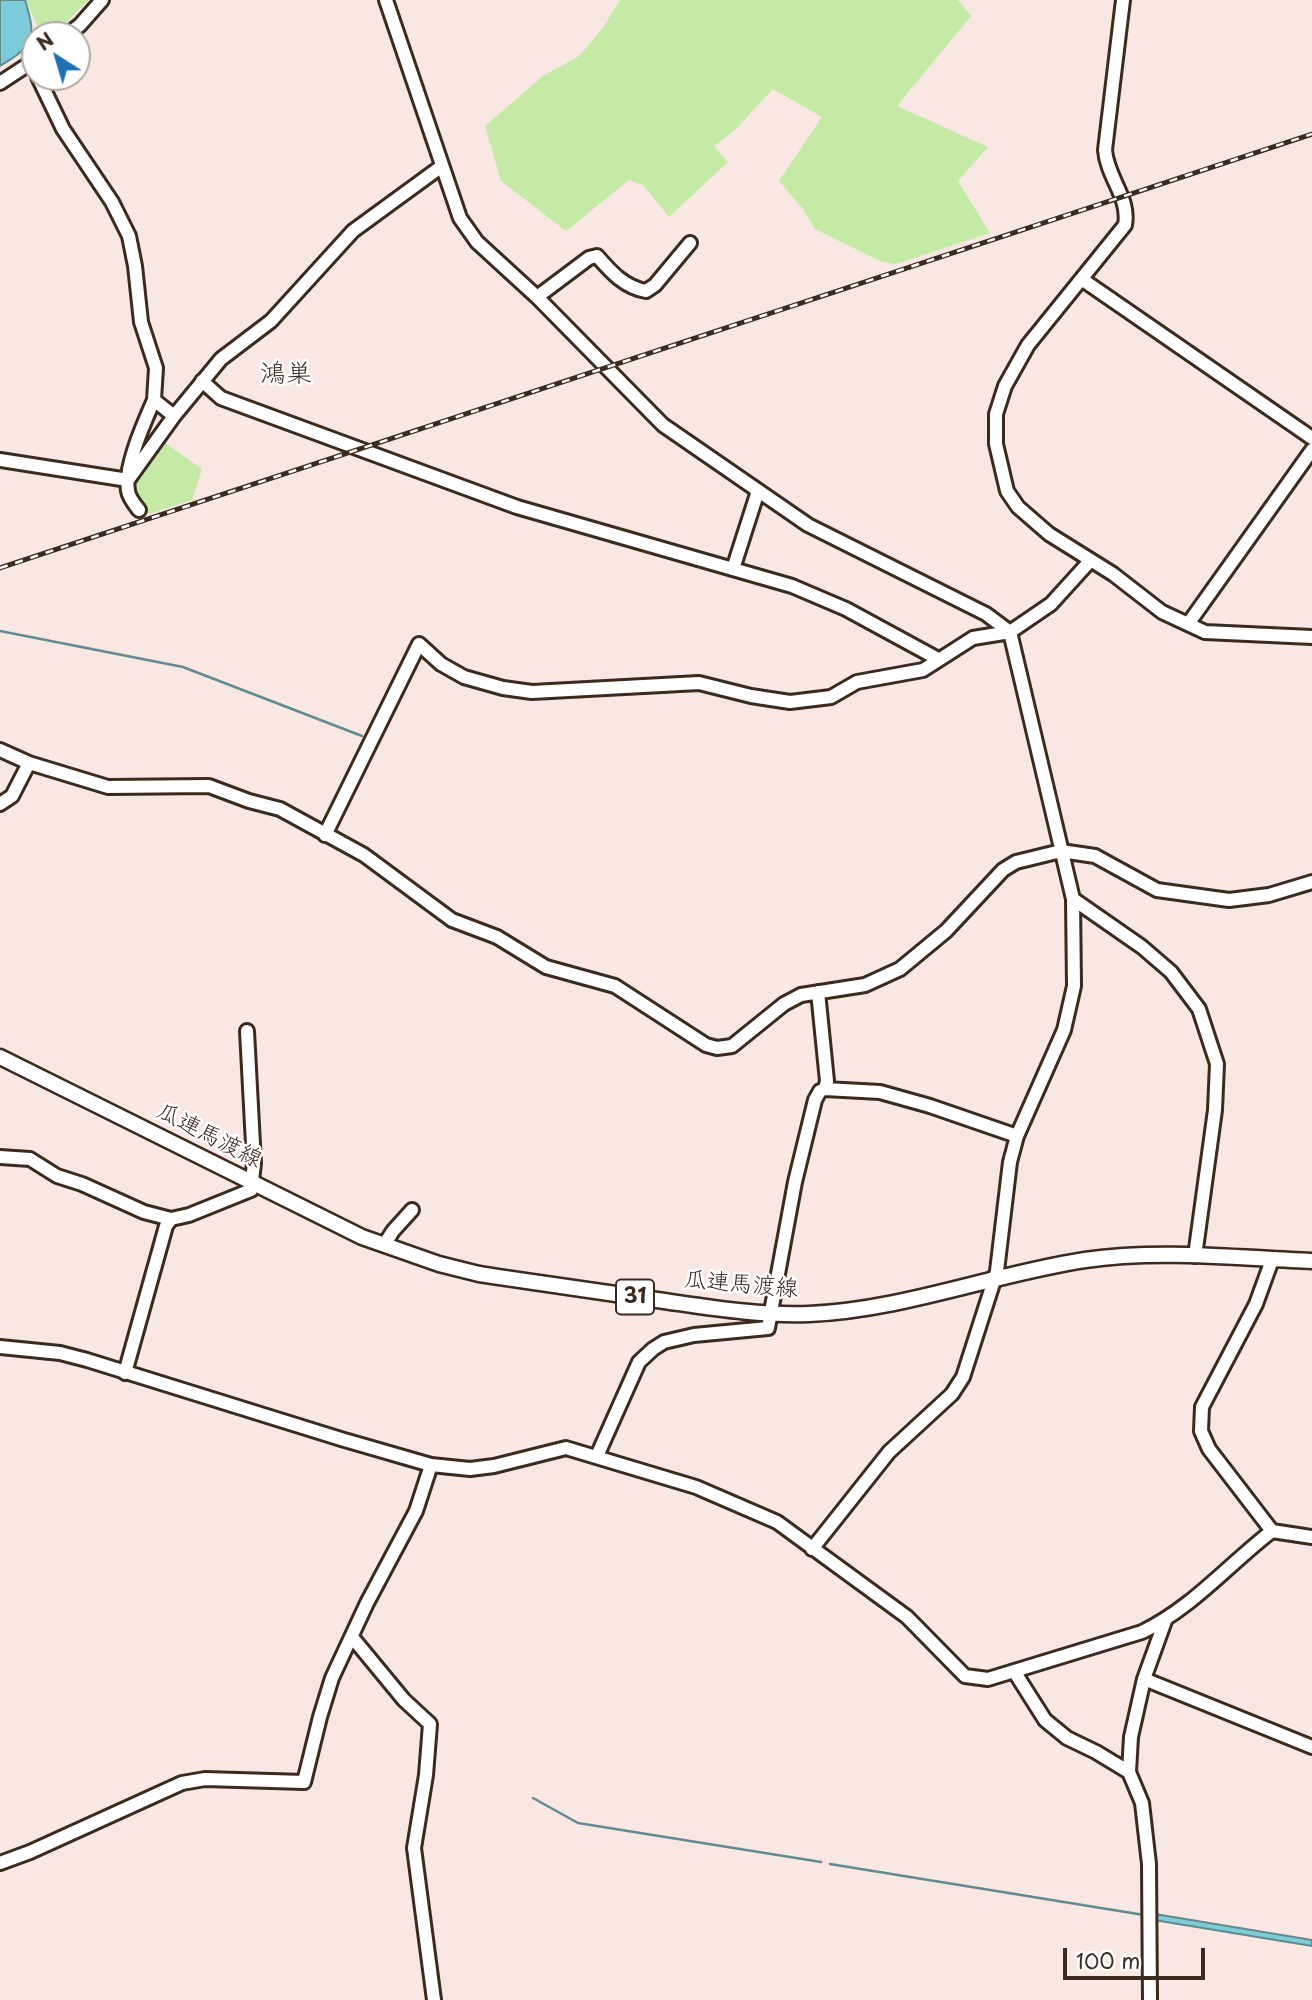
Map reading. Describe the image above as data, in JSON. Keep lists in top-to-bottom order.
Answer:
{
  "streets": {
    "main road": ["瓜連馬渡線", "31"]
  },
  "districts": ["鴻巣"],
  "scale_bar": "100 m",
  "north": "top left"
}
